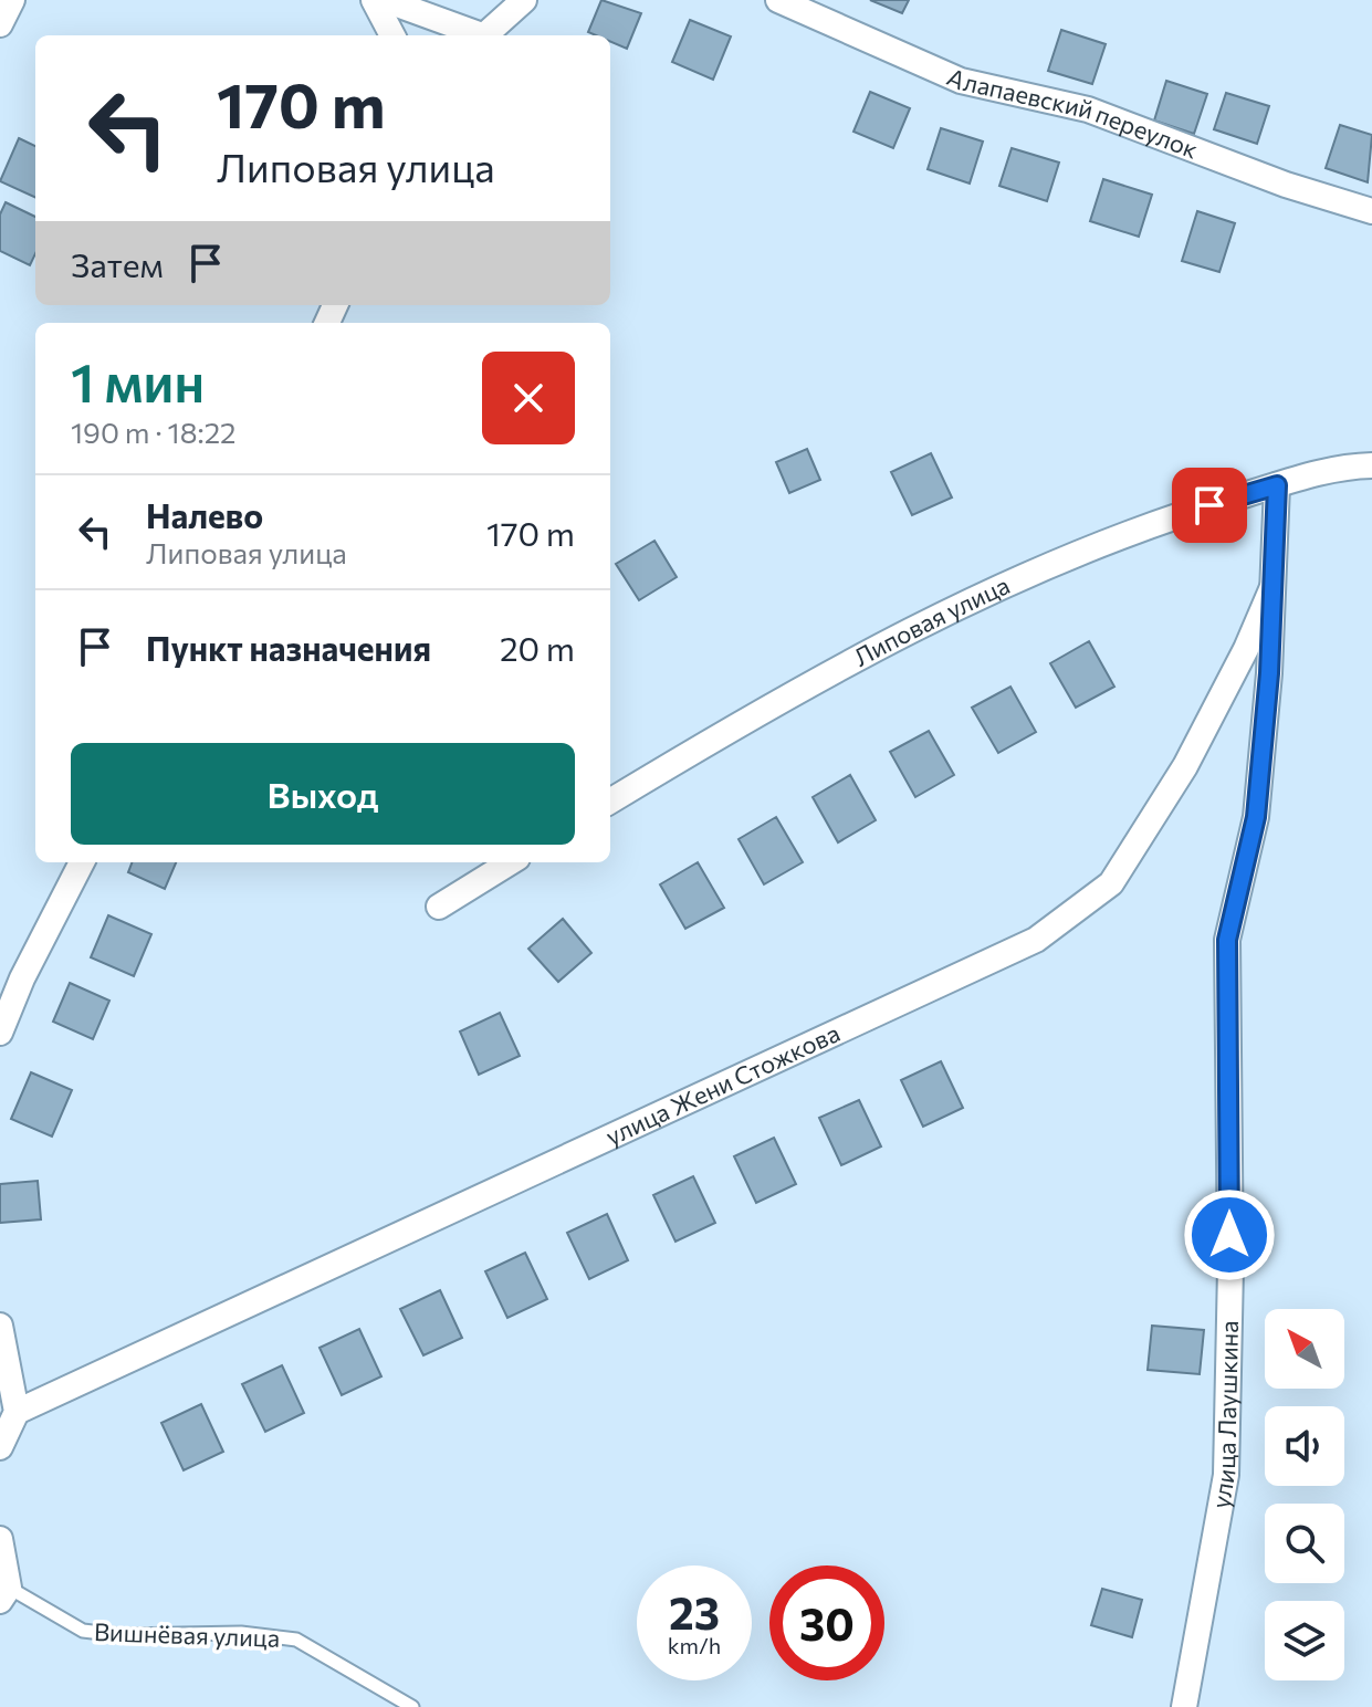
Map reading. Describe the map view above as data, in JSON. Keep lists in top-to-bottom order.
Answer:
{
  "streets": {
    "street": [
      "Алапаевский переулок",
      "Липовая улица",
      "улица Жени Стожкова",
      "улица Лаушкина"
    ],
    "lane": ["Вишнёвая улица"]
  },
  "crossings": [
    ["Липовая улица", "улица Лаушкина"],
    ["улица Жени Стожкова", "улица Лаушкина"]
  ],
  "north": "top left",
  "page": {
    "turn": ["170 m", "Липовая улица"],
    "then": "Затем",
    "heading": ["1 мин", "190 m · 18:22"],
    "list": [
      {
        "name": "Налево",
        "note": "Липовая улица",
        "value": "170 m"
      },
      {
        "name": "Пункт назначения",
        "value": "20 m"
      }
    ],
    "buttons": "Выход",
    "speed": "23 km/h",
    "limit": "30"
  }
}
